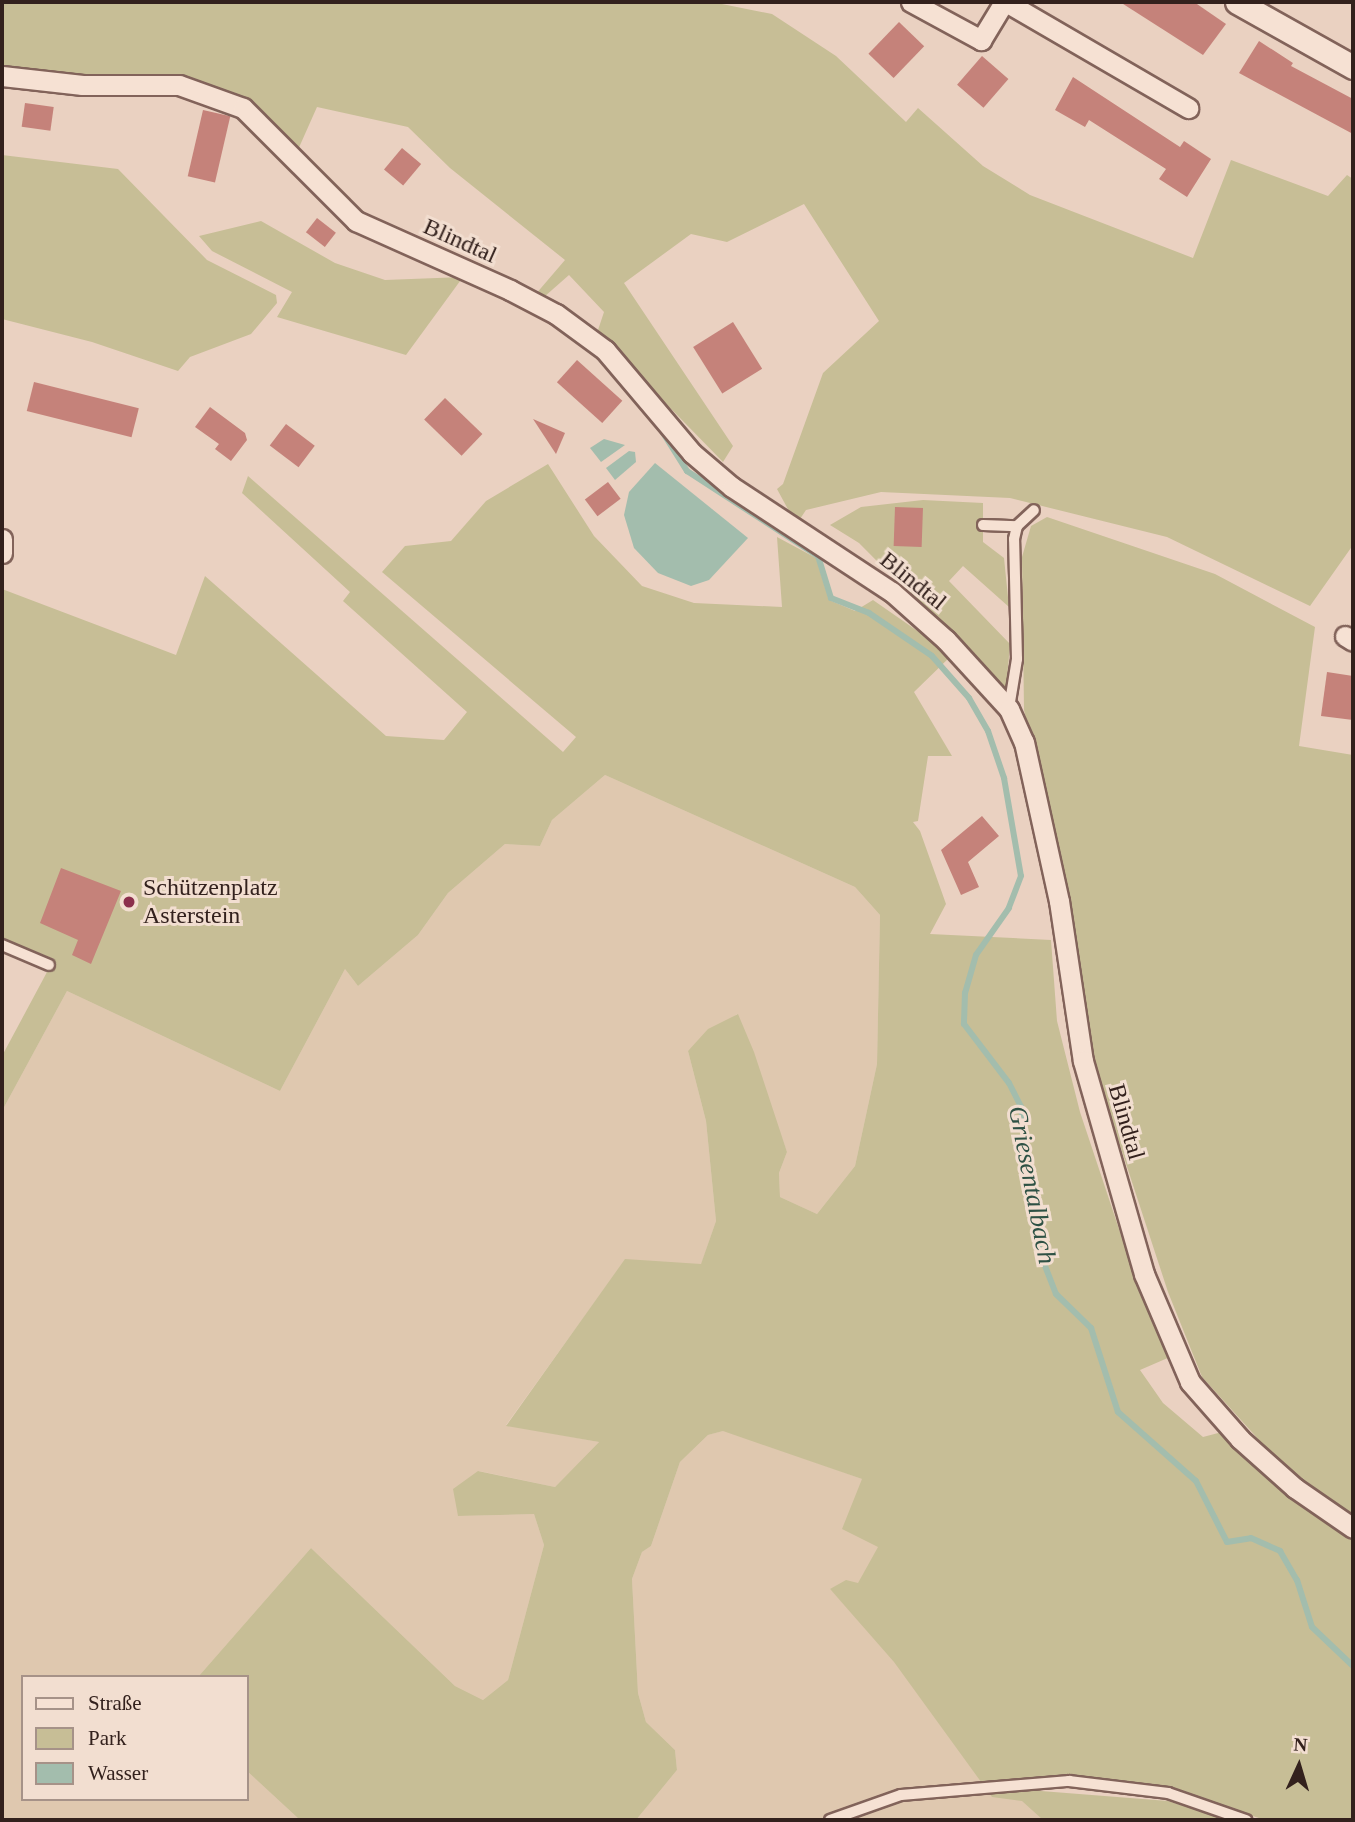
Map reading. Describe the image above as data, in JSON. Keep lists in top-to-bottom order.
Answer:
{
  "streets": {
    "street": ["Blindtal"]
  },
  "water": ["Griesentalbach"],
  "places": ["Schützenplatz Asterstein"],
  "legend": ["Straße", "Park", "Wasser"],
  "north": "top"
}
